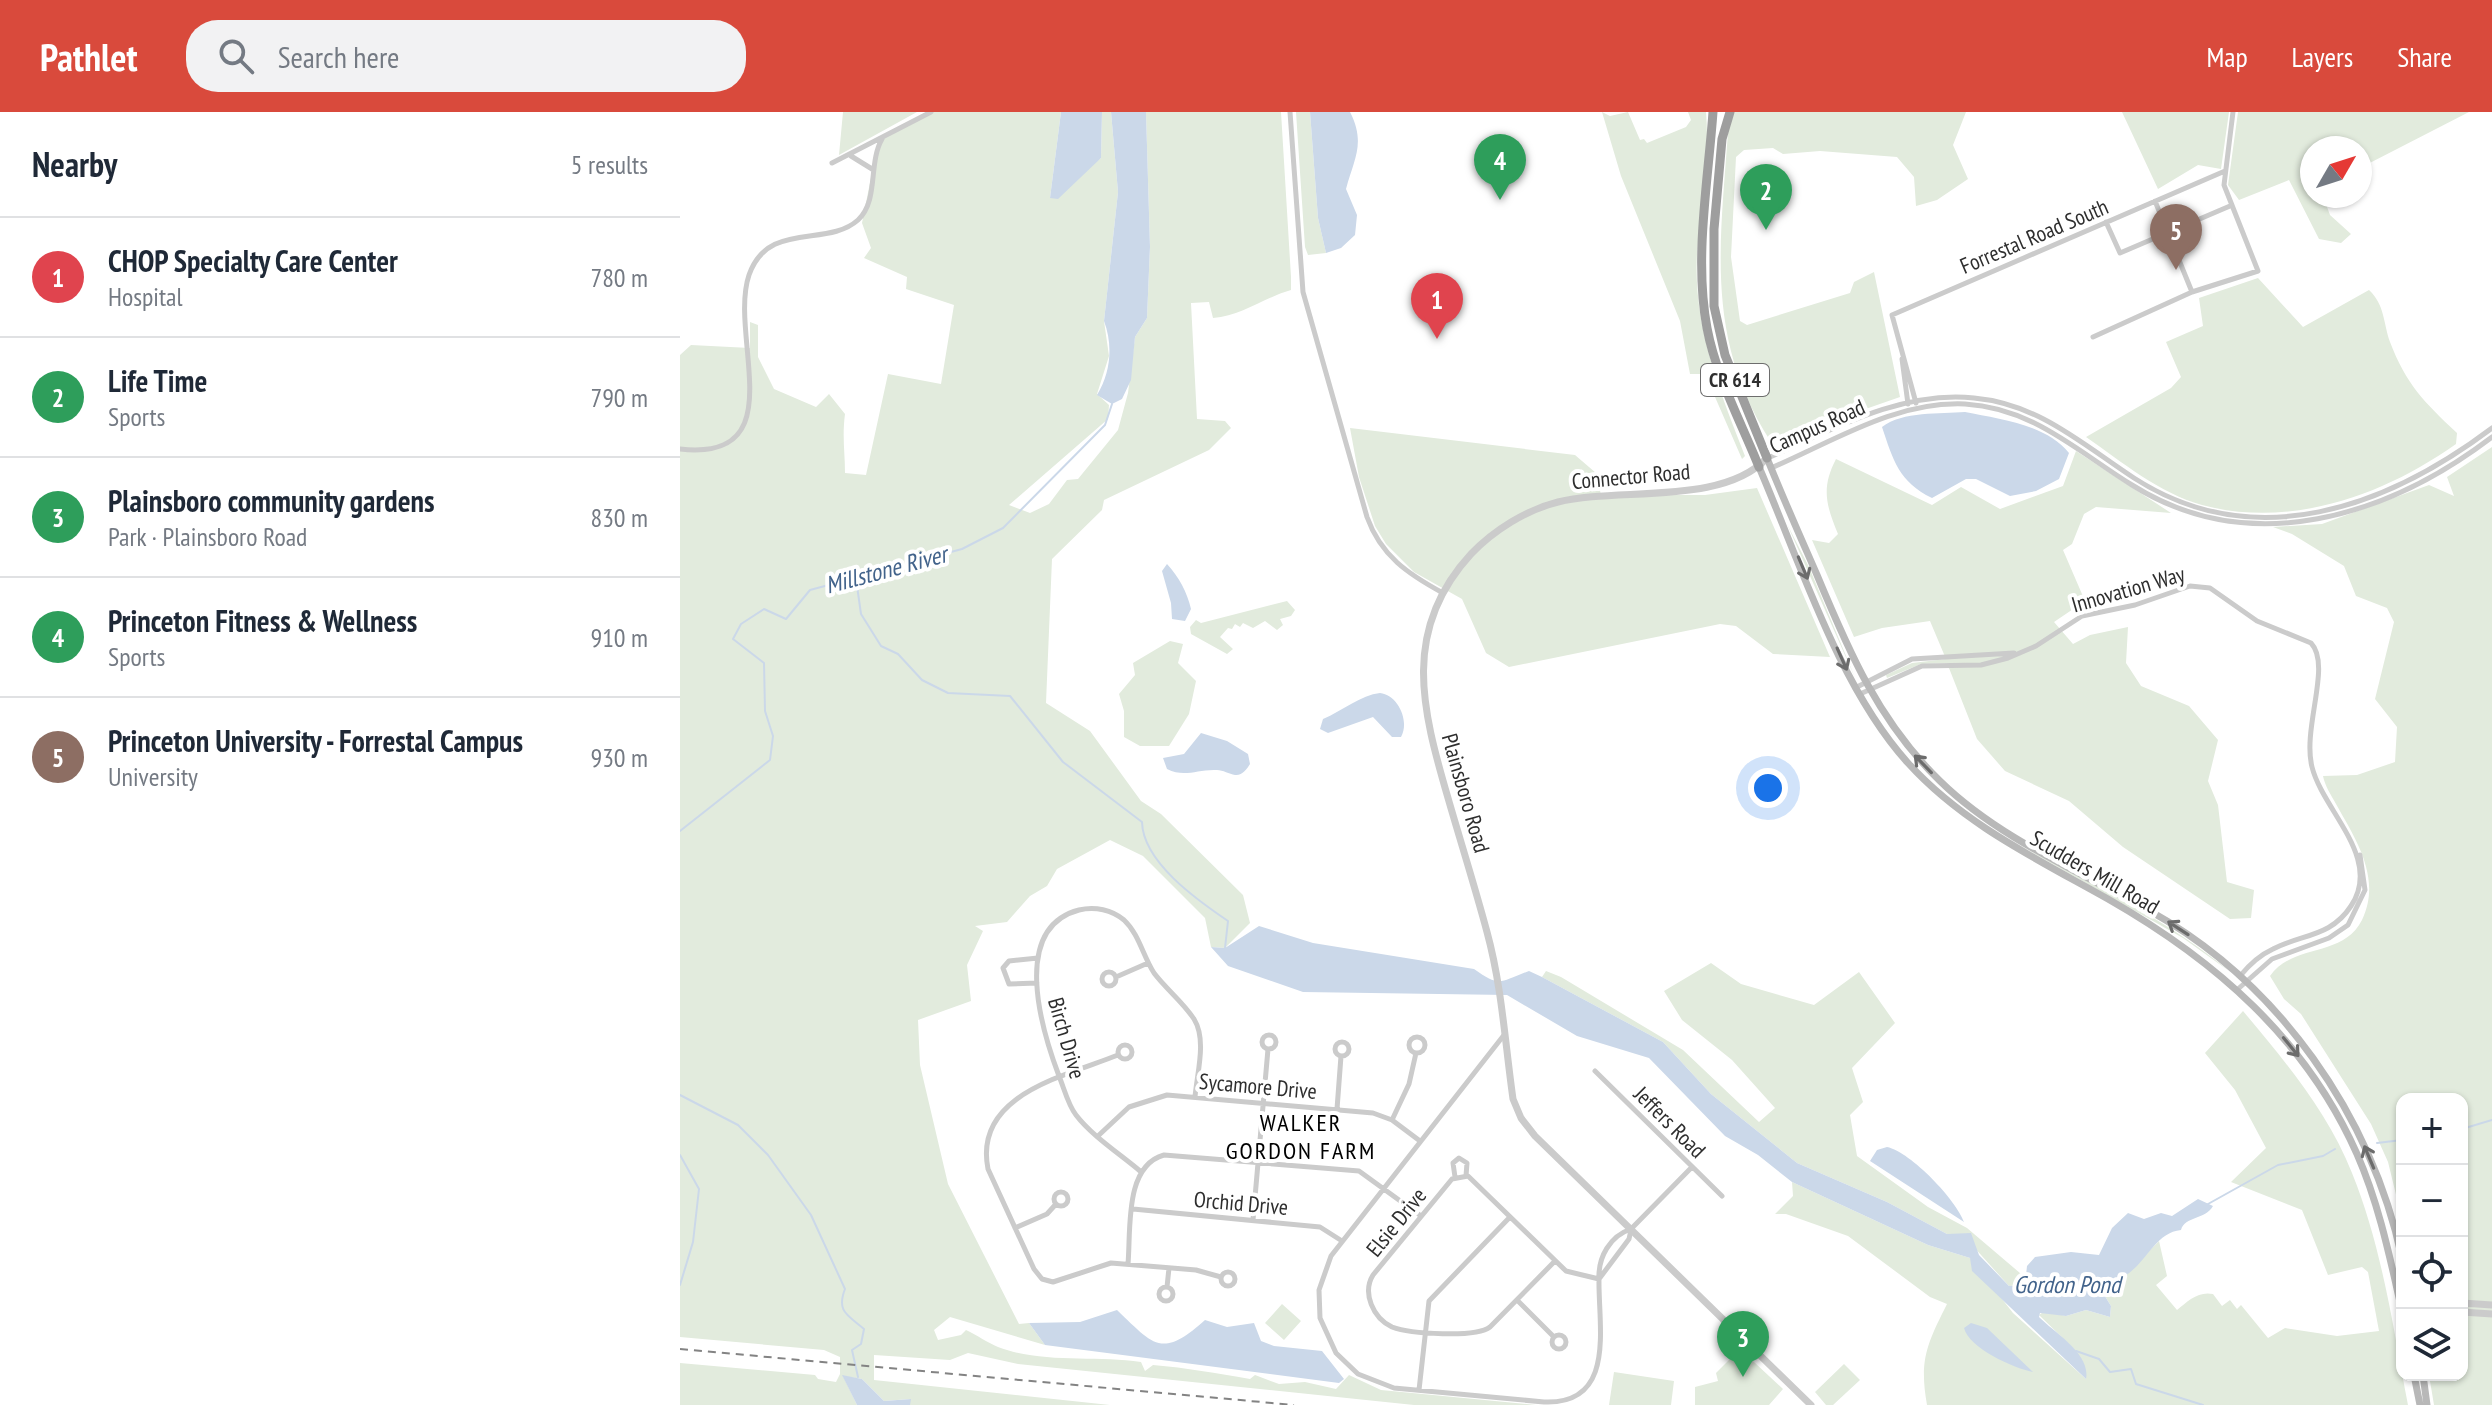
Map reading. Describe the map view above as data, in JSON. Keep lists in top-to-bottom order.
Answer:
{
  "streets": {
    "highway": ["CR 614"],
    "main road": ["Scudders Mill Road"],
    "street": [
      "Forrestal Road South",
      "Campus Road",
      "Connector Road",
      "Innovation Way",
      "Plainsboro Road",
      "Birch Drive",
      "Sycamore Drive",
      "Jeffers Road",
      "Orchid Drive",
      "Elsie Drive"
    ]
  },
  "crossings": [
    ["Forrestal Road South", "Campus Road"],
    ["CR 614", "Campus Road"],
    ["CR 614", "Connector Road"],
    ["CR 614", "Scudders Mill Road"],
    ["Campus Road", "Connector Road"],
    ["Campus Road", "Scudders Mill Road"],
    ["Connector Road", "Plainsboro Road"],
    ["Connector Road", "Scudders Mill Road"],
    ["Innovation Way", "Scudders Mill Road"],
    ["Birch Drive", "Sycamore Drive"]
  ],
  "districts": ["WALKER GORDON FARM"],
  "water": ["Millstone River", "Gordon Pond"],
  "north": "top right",
  "page": {
    "header": "Pathlet",
    "search": "Search here",
    "nav": ["Map", "Layers", "Share"],
    "heading": ["Nearby", "5 results"],
    "pins": [
      "4",
      "2",
      "5",
      "1",
      "3"
    ],
    "list": [
      {
        "mark": "1",
        "name": "CHOP Specialty Care Center",
        "note": "Hospital",
        "value": "780 m"
      },
      {
        "mark": "2",
        "name": "Life Time",
        "note": "Sports",
        "value": "790 m"
      },
      {
        "mark": "3",
        "name": "Plainsboro community gardens",
        "note": "Park · Plainsboro Road",
        "value": "830 m"
      },
      {
        "mark": "4",
        "name": "Princeton Fitness & Wellness",
        "note": "Sports",
        "value": "910 m"
      },
      {
        "mark": "5",
        "name": "Princeton University - Forrestal Campus",
        "note": "University",
        "value": "930 m"
      }
    ],
    "map_buttons": ["+", "−"]
  }
}
